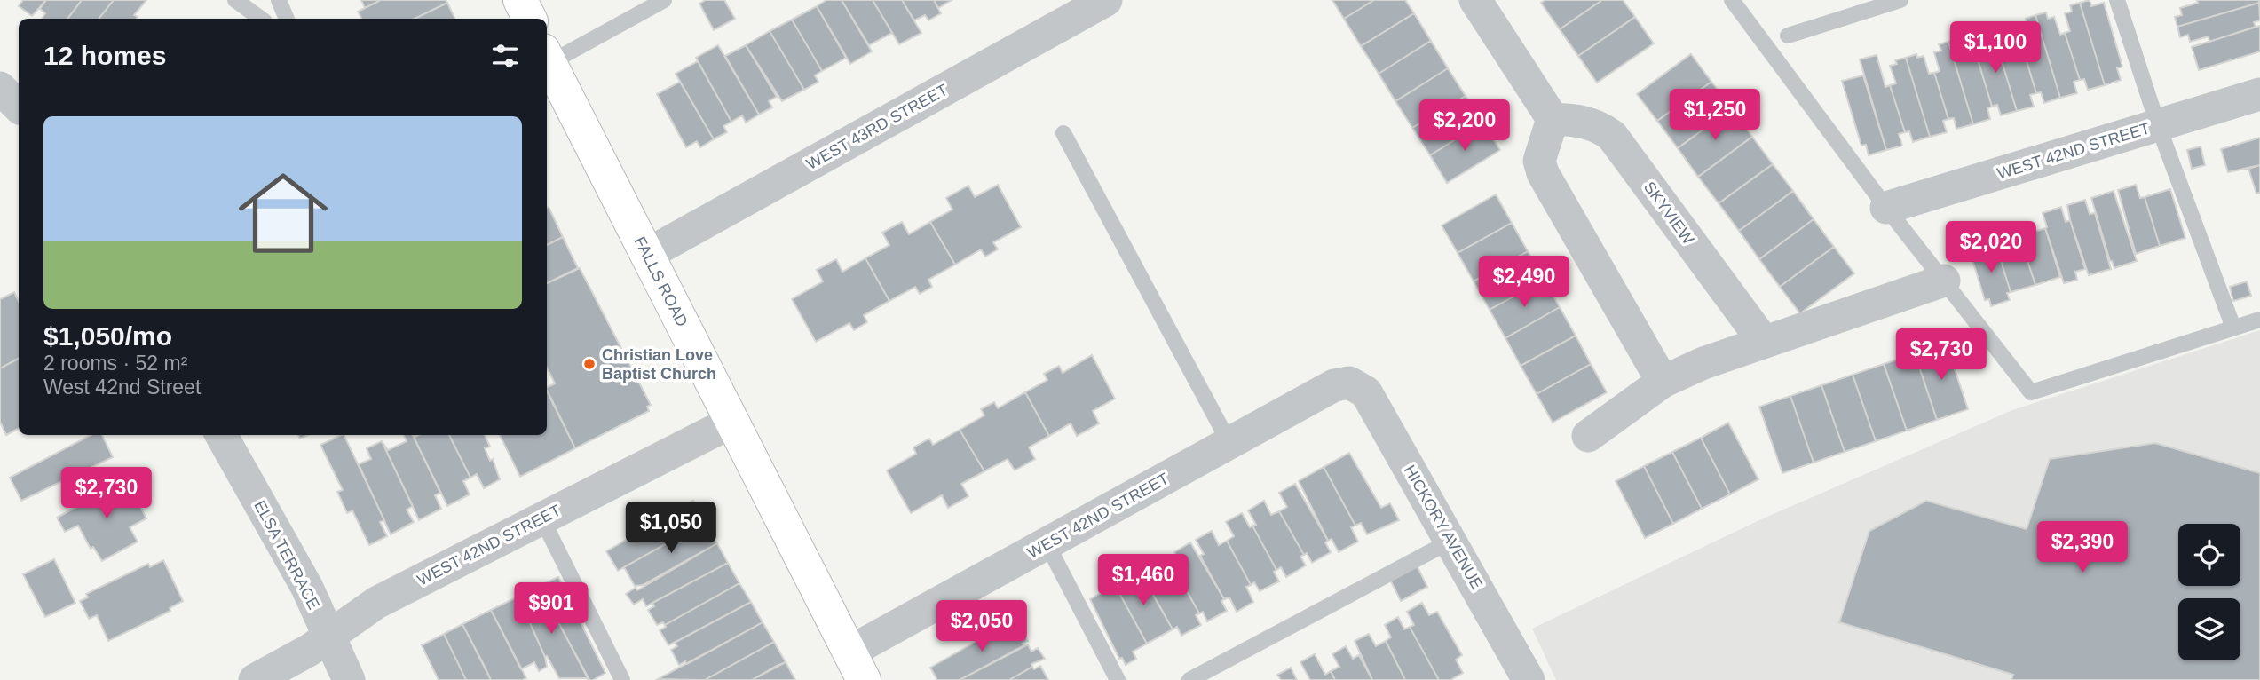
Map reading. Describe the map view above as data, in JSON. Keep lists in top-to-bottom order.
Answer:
{
  "streets": {
    "main road": ["FALLS ROAD"],
    "street": [
      "WEST 43RD STREET",
      "WEST 42ND STREET",
      "SKYVIEW",
      "HICKORY AVENUE",
      "ELSA TERRACE"
    ]
  },
  "crossings": [
    ["WEST 43RD STREET", "FALLS ROAD"],
    ["WEST 42ND STREET", "FALLS ROAD"],
    ["WEST 42ND STREET", "HICKORY AVENUE"],
    ["WEST 42ND STREET", "ELSA TERRACE"]
  ],
  "places": ["Christian Love Baptist Church"],
  "page": {
    "heading": "12 homes",
    "price": [
      "$1,100",
      "$1,250",
      "$2,200",
      "$2,020",
      "$2,490",
      "$2,730",
      "$2,730",
      "$1,050",
      "$2,390",
      "$1,460",
      "$901",
      "$2,050"
    ],
    "list": [
      {
        "name": "$1,050/mo",
        "note": "2 rooms · 52 m² · West 42nd Street"
      }
    ]
  }
}
